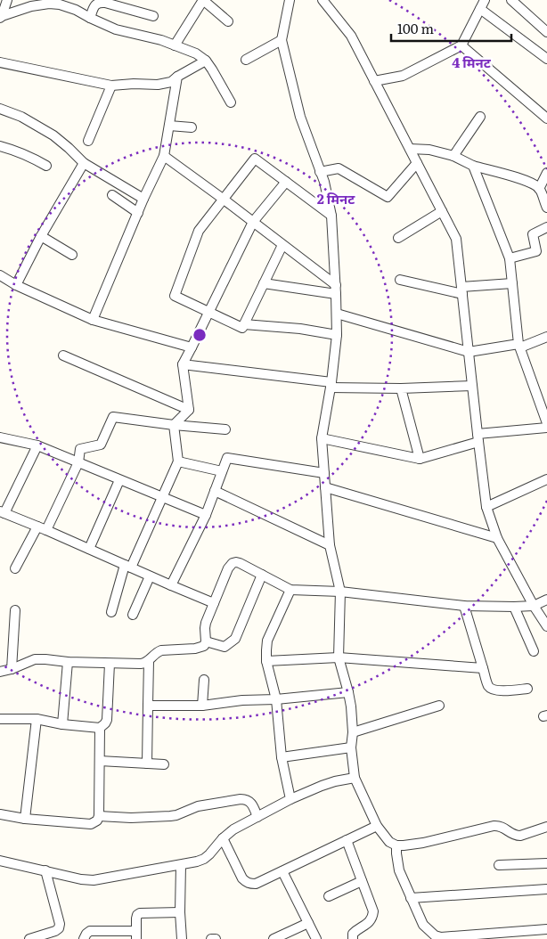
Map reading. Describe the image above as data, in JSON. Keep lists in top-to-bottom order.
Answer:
{
  "scale_bar": "100 m",
  "rings": ["4 मिनट", "2 मिनट"]
}
